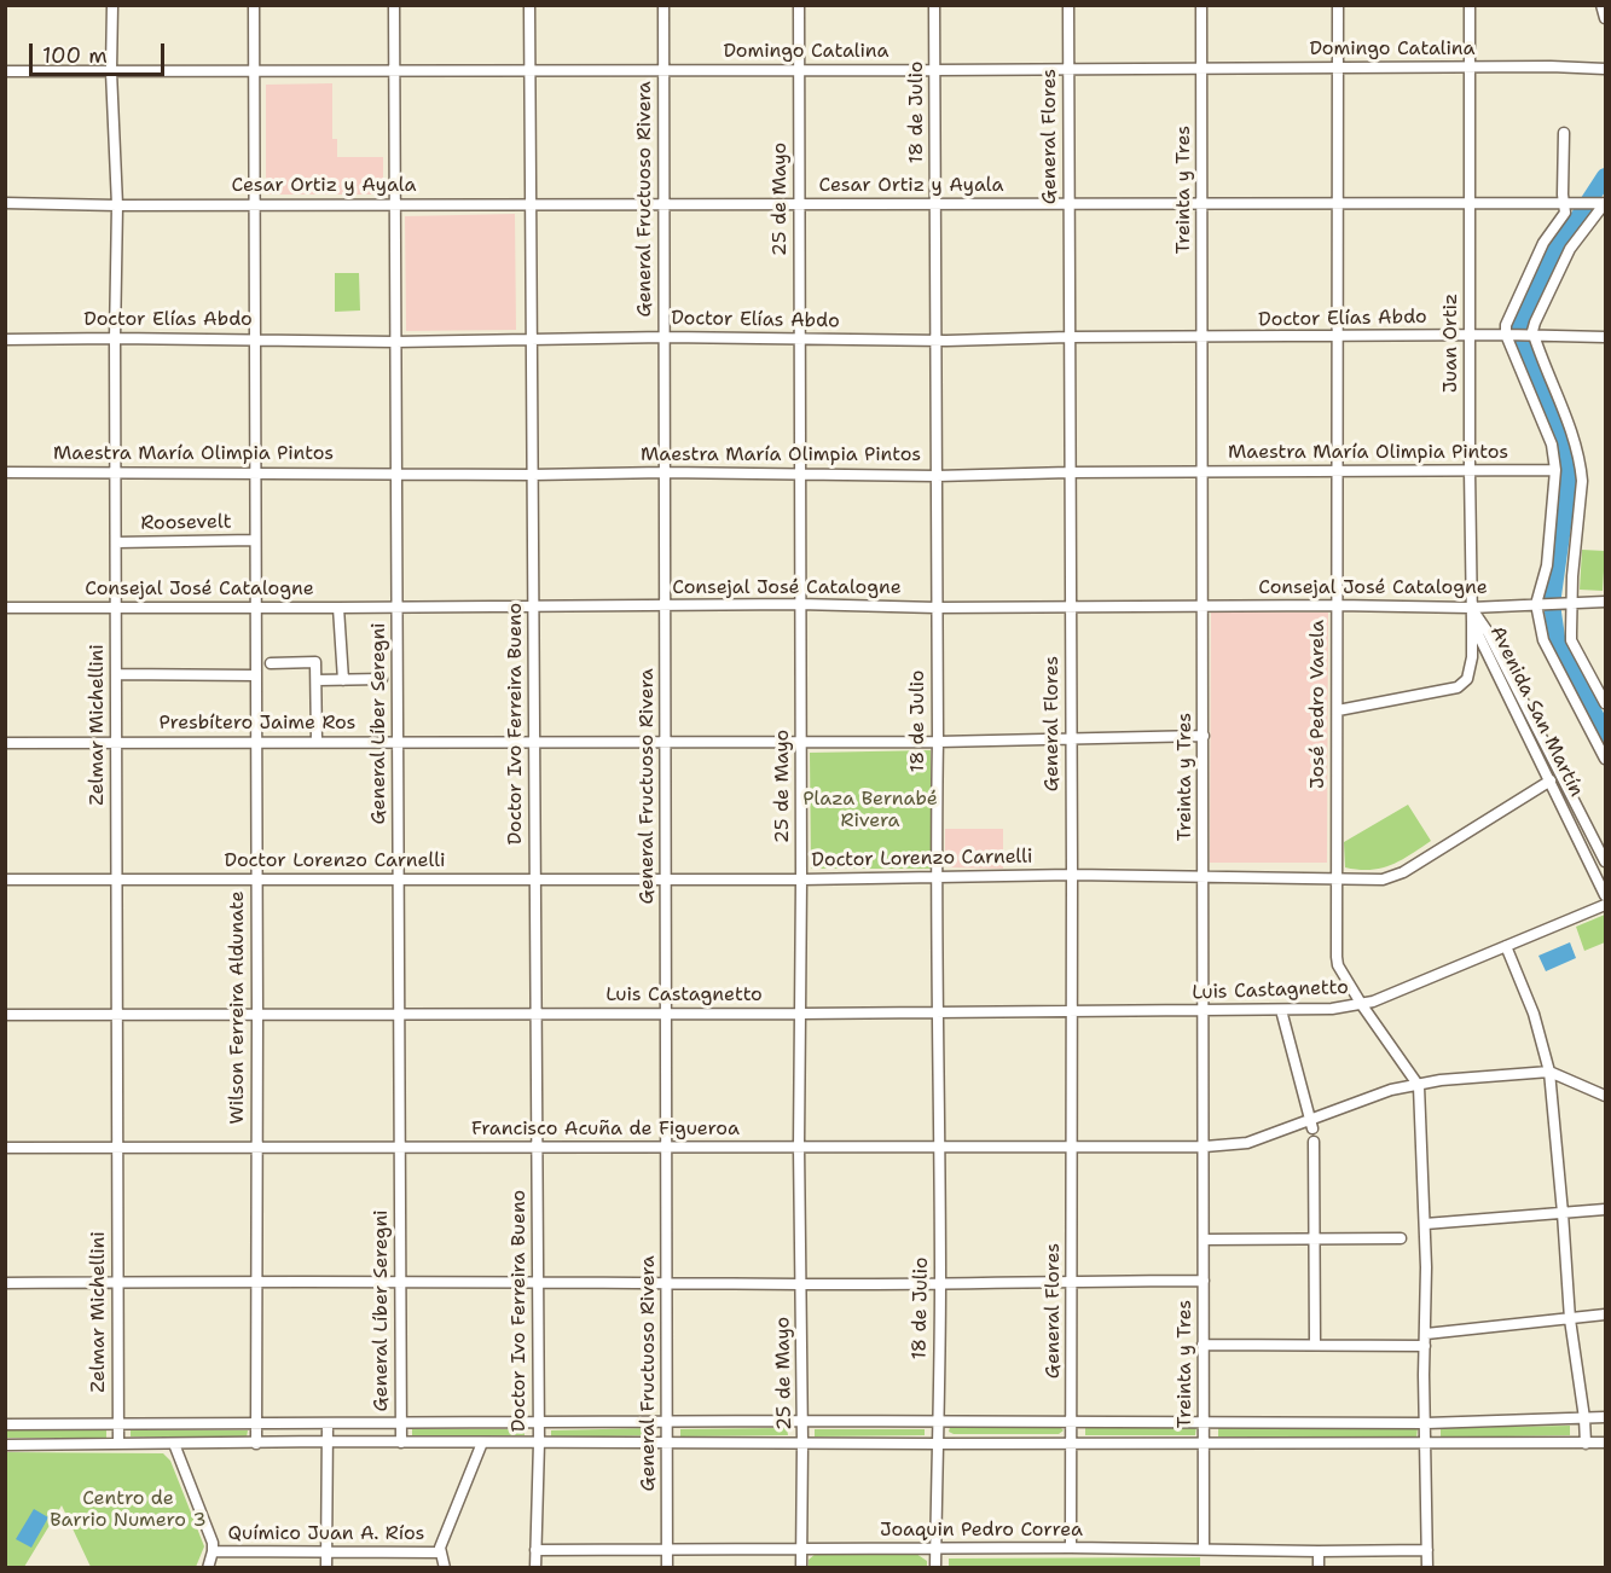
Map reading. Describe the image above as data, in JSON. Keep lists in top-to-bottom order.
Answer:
{
  "streets": {
    "street": [
      "Domingo Catalina",
      "18 de Julio",
      "General Flores",
      "Cesar Ortiz y Ayala",
      "Treinta y Tres",
      "General Fructuoso Rivera",
      "25 de Mayo",
      "Doctor Elías Abdo",
      "Juan Ortiz",
      "Maestra María Olimpia Pintos",
      "Roosevelt",
      "Consejal José Catalogne",
      "José Pedro Varela",
      "Avenida San Martín",
      "Presbítero Jaime Ros",
      "General Líber Seregni",
      "Doctor Ivo Ferreira Bueno",
      "Zelmar Michellini",
      "Doctor Lorenzo Carnelli",
      "Luis Castagnetto",
      "Wilson Ferreira Aldunate",
      "Francisco Acuña de Figueroa",
      "Joaquin Pedro Correa",
      "Químico Juan A. Ríos"
    ]
  },
  "crossings": [
    ["Domingo Catalina", "18 de Julio"],
    ["Domingo Catalina", "General Flores"],
    ["Domingo Catalina", "Treinta y Tres"],
    ["Domingo Catalina", "General Fructuoso Rivera"],
    ["Domingo Catalina", "25 de Mayo"],
    ["Domingo Catalina", "Juan Ortiz"],
    ["Domingo Catalina", "José Pedro Varela"],
    ["Domingo Catalina", "General Líber Seregni"],
    ["Domingo Catalina", "Doctor Ivo Ferreira Bueno"],
    ["Domingo Catalina", "Zelmar Michellini"],
    ["Domingo Catalina", "Wilson Ferreira Aldunate"],
    ["18 de Julio", "Cesar Ortiz y Ayala"],
    ["18 de Julio", "Doctor Elías Abdo"],
    ["18 de Julio", "Maestra María Olimpia Pintos"],
    ["18 de Julio", "Consejal José Catalogne"],
    ["18 de Julio", "Presbítero Jaime Ros"],
    ["18 de Julio", "Doctor Lorenzo Carnelli"],
    ["18 de Julio", "Luis Castagnetto"],
    ["18 de Julio", "Francisco Acuña de Figueroa"],
    ["18 de Julio", "Joaquin Pedro Correa"],
    ["General Flores", "Cesar Ortiz y Ayala"],
    ["General Flores", "Doctor Elías Abdo"],
    ["General Flores", "Maestra María Olimpia Pintos"],
    ["General Flores", "Consejal José Catalogne"],
    ["General Flores", "Presbítero Jaime Ros"],
    ["General Flores", "Doctor Lorenzo Carnelli"],
    ["General Flores", "Luis Castagnetto"],
    ["General Flores", "Francisco Acuña de Figueroa"],
    ["General Flores", "Joaquin Pedro Correa"],
    ["Cesar Ortiz y Ayala", "Treinta y Tres"],
    ["Cesar Ortiz y Ayala", "General Fructuoso Rivera"],
    ["Cesar Ortiz y Ayala", "25 de Mayo"],
    ["Cesar Ortiz y Ayala", "Juan Ortiz"],
    ["Cesar Ortiz y Ayala", "José Pedro Varela"],
    ["Cesar Ortiz y Ayala", "General Líber Seregni"],
    ["Cesar Ortiz y Ayala", "Doctor Ivo Ferreira Bueno"],
    ["Cesar Ortiz y Ayala", "Zelmar Michellini"],
    ["Cesar Ortiz y Ayala", "Wilson Ferreira Aldunate"],
    ["Treinta y Tres", "Doctor Elías Abdo"],
    ["Treinta y Tres", "Maestra María Olimpia Pintos"],
    ["Treinta y Tres", "Consejal José Catalogne"],
    ["Treinta y Tres", "Presbítero Jaime Ros"],
    ["Treinta y Tres", "Doctor Lorenzo Carnelli"],
    ["Treinta y Tres", "Luis Castagnetto"],
    ["Treinta y Tres", "Francisco Acuña de Figueroa"],
    ["Treinta y Tres", "Joaquin Pedro Correa"],
    ["General Fructuoso Rivera", "Doctor Elías Abdo"],
    ["General Fructuoso Rivera", "Maestra María Olimpia Pintos"],
    ["General Fructuoso Rivera", "Consejal José Catalogne"],
    ["General Fructuoso Rivera", "Presbítero Jaime Ros"],
    ["General Fructuoso Rivera", "Doctor Lorenzo Carnelli"],
    ["General Fructuoso Rivera", "Luis Castagnetto"],
    ["General Fructuoso Rivera", "Francisco Acuña de Figueroa"],
    ["General Fructuoso Rivera", "Joaquin Pedro Correa"],
    ["25 de Mayo", "Doctor Elías Abdo"],
    ["25 de Mayo", "Maestra María Olimpia Pintos"],
    ["25 de Mayo", "Consejal José Catalogne"],
    ["25 de Mayo", "Presbítero Jaime Ros"],
    ["25 de Mayo", "Doctor Lorenzo Carnelli"],
    ["25 de Mayo", "Luis Castagnetto"],
    ["25 de Mayo", "Francisco Acuña de Figueroa"],
    ["25 de Mayo", "Joaquin Pedro Correa"],
    ["Doctor Elías Abdo", "Juan Ortiz"],
    ["Doctor Elías Abdo", "José Pedro Varela"],
    ["Doctor Elías Abdo", "General Líber Seregni"],
    ["Doctor Elías Abdo", "Doctor Ivo Ferreira Bueno"],
    ["Doctor Elías Abdo", "Zelmar Michellini"],
    ["Doctor Elías Abdo", "Wilson Ferreira Aldunate"],
    ["Juan Ortiz", "Maestra María Olimpia Pintos"],
    ["Juan Ortiz", "Consejal José Catalogne"],
    ["Juan Ortiz", "José Pedro Varela"],
    ["Juan Ortiz", "Avenida San Martín"],
    ["Maestra María Olimpia Pintos", "José Pedro Varela"],
    ["Maestra María Olimpia Pintos", "General Líber Seregni"],
    ["Maestra María Olimpia Pintos", "Doctor Ivo Ferreira Bueno"],
    ["Maestra María Olimpia Pintos", "Zelmar Michellini"],
    ["Maestra María Olimpia Pintos", "Wilson Ferreira Aldunate"],
    ["Roosevelt", "Zelmar Michellini"],
    ["Roosevelt", "Wilson Ferreira Aldunate"],
    ["Consejal José Catalogne", "José Pedro Varela"],
    ["Consejal José Catalogne", "Avenida San Martín"],
    ["Consejal José Catalogne", "General Líber Seregni"],
    ["Consejal José Catalogne", "Doctor Ivo Ferreira Bueno"],
    ["Consejal José Catalogne", "Zelmar Michellini"],
    ["Consejal José Catalogne", "Wilson Ferreira Aldunate"],
    ["José Pedro Varela", "Doctor Lorenzo Carnelli"],
    ["José Pedro Varela", "Luis Castagnetto"],
    ["José Pedro Varela", "Francisco Acuña de Figueroa"],
    ["Avenida San Martín", "Doctor Lorenzo Carnelli"],
    ["Presbítero Jaime Ros", "General Líber Seregni"],
    ["Presbítero Jaime Ros", "Doctor Ivo Ferreira Bueno"],
    ["Presbítero Jaime Ros", "Zelmar Michellini"],
    ["Presbítero Jaime Ros", "Wilson Ferreira Aldunate"],
    ["General Líber Seregni", "Doctor Lorenzo Carnelli"],
    ["General Líber Seregni", "Luis Castagnetto"],
    ["General Líber Seregni", "Francisco Acuña de Figueroa"],
    ["Doctor Ivo Ferreira Bueno", "Doctor Lorenzo Carnelli"],
    ["Doctor Ivo Ferreira Bueno", "Luis Castagnetto"],
    ["Doctor Ivo Ferreira Bueno", "Francisco Acuña de Figueroa"],
    ["Doctor Ivo Ferreira Bueno", "Joaquin Pedro Correa"],
    ["Zelmar Michellini", "Doctor Lorenzo Carnelli"],
    ["Zelmar Michellini", "Luis Castagnetto"],
    ["Zelmar Michellini", "Francisco Acuña de Figueroa"],
    ["Doctor Lorenzo Carnelli", "Wilson Ferreira Aldunate"],
    ["Luis Castagnetto", "Wilson Ferreira Aldunate"],
    ["Wilson Ferreira Aldunate", "Francisco Acuña de Figueroa"]
  ],
  "parks": ["Plaza Bernabé Rivera", "Centro de Barrio Numero 3"],
  "scale_bar": "100 m"
}
